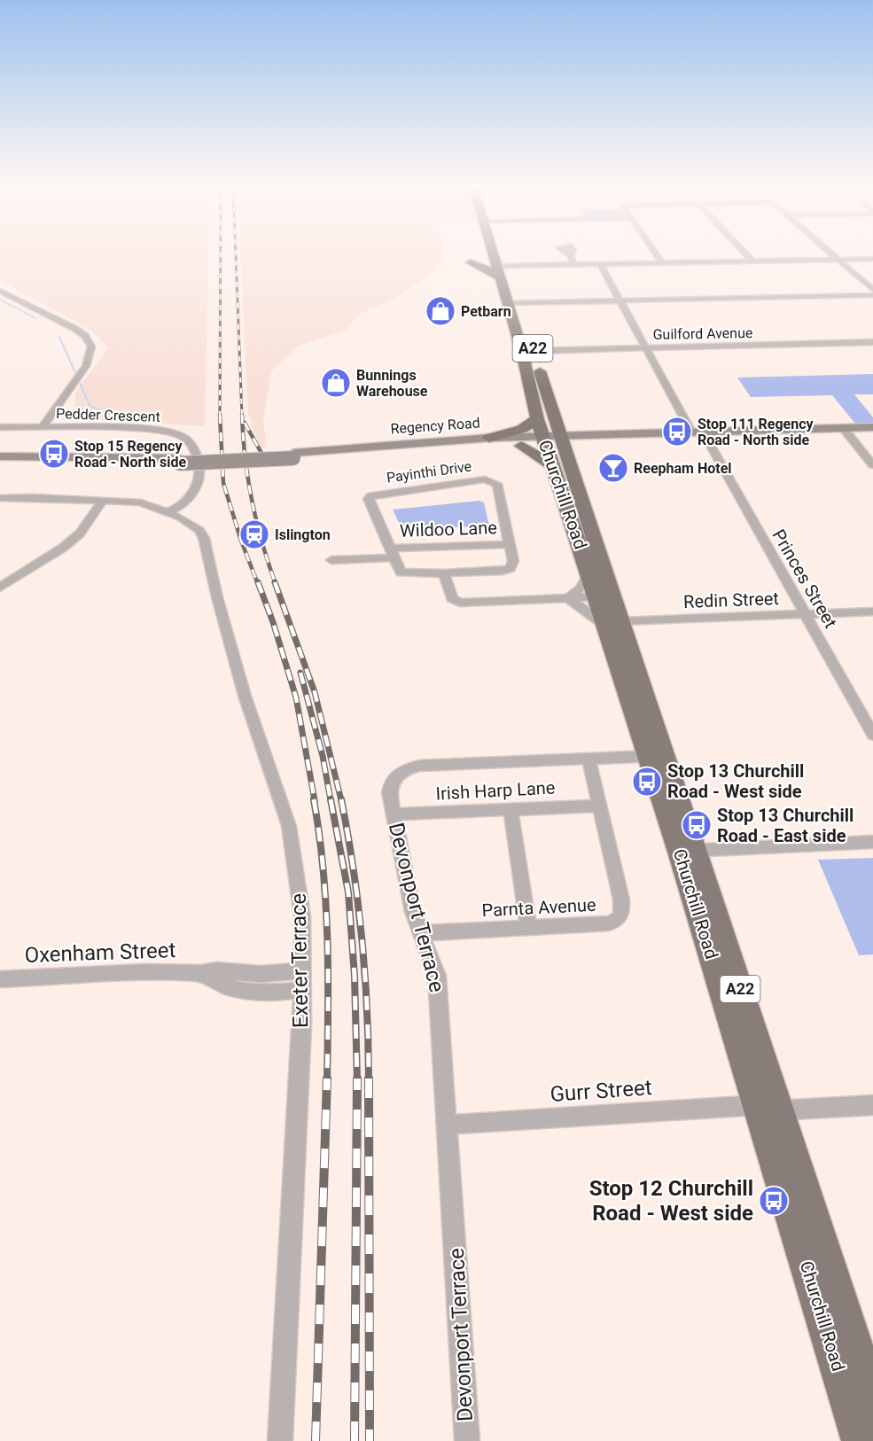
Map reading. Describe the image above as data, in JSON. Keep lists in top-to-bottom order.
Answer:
{
  "streets": {
    "main road": ["A22", "Regency Road", "Churchill Road"],
    "street": [
      "Guilford Avenue",
      "Pedder Crescent",
      "Payinthi Drive",
      "Wildoo Lane",
      "Princes Street",
      "Redin Street",
      "Irish Harp Lane",
      "Devonport Terrace",
      "Parnta Avenue",
      "Oxenham Street",
      "Exeter Terrace",
      "Gurr Street"
    ]
  },
  "crossings": [
    ["Guilford Avenue", "Churchill Road"],
    ["Pedder Crescent", "Exeter Terrace"],
    ["Regency Road", "Churchill Road"],
    ["Regency Road", "Princes Street"],
    ["Payinthi Drive", "Wildoo Lane"],
    ["Churchill Road", "Redin Street"],
    ["Churchill Road", "Devonport Terrace"],
    ["Churchill Road", "Gurr Street"],
    ["Princes Street", "Redin Street"],
    ["Irish Harp Lane", "Devonport Terrace"],
    ["Irish Harp Lane", "Parnta Avenue"],
    ["Devonport Terrace", "Parnta Avenue"],
    ["Devonport Terrace", "Gurr Street"],
    ["Oxenham Street", "Exeter Terrace"]
  ],
  "places": {
    "shop": ["Petbarn", "Bunnings Warehouse"],
    "bus stop": [
      "Stop 111 Regency Road - North side",
      "Stop 15 Regency Road - North side",
      "Stop 13 Churchill Road - West side",
      "Stop 13 Churchill Road - East side",
      "Stop 12 Churchill Road - West side"
    ],
    "bar": ["Reepham Hotel"],
    "station": ["Islington"]
  }
}
